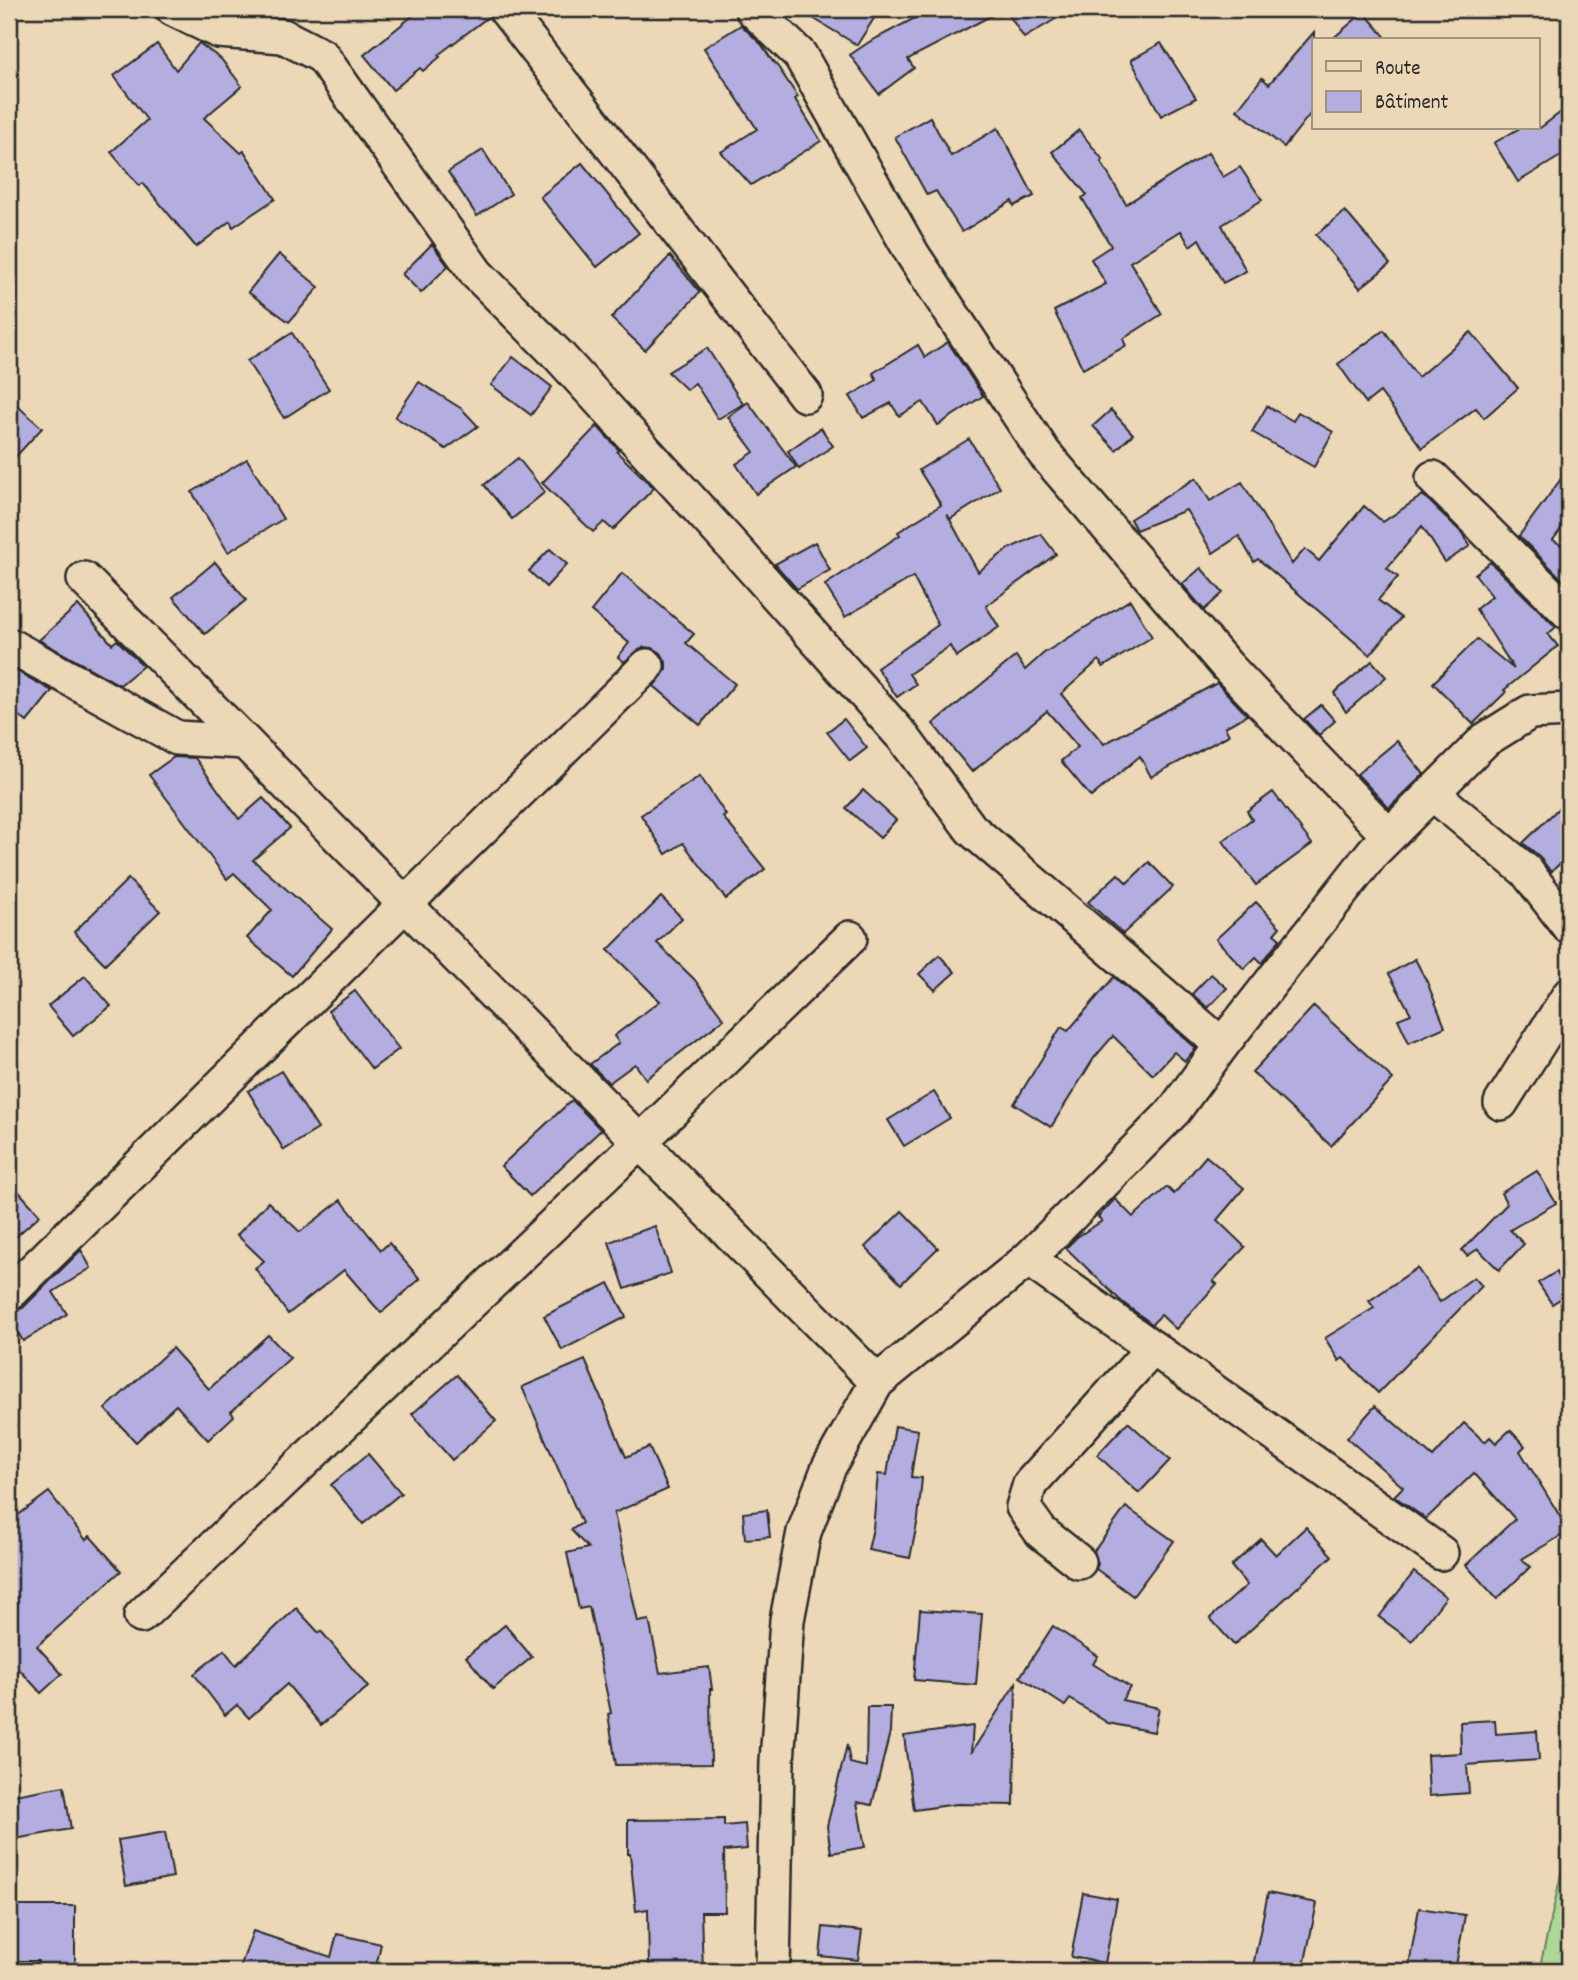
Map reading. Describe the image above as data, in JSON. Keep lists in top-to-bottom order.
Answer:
{
  "legend": ["Route", "Bâtiment"]
}
